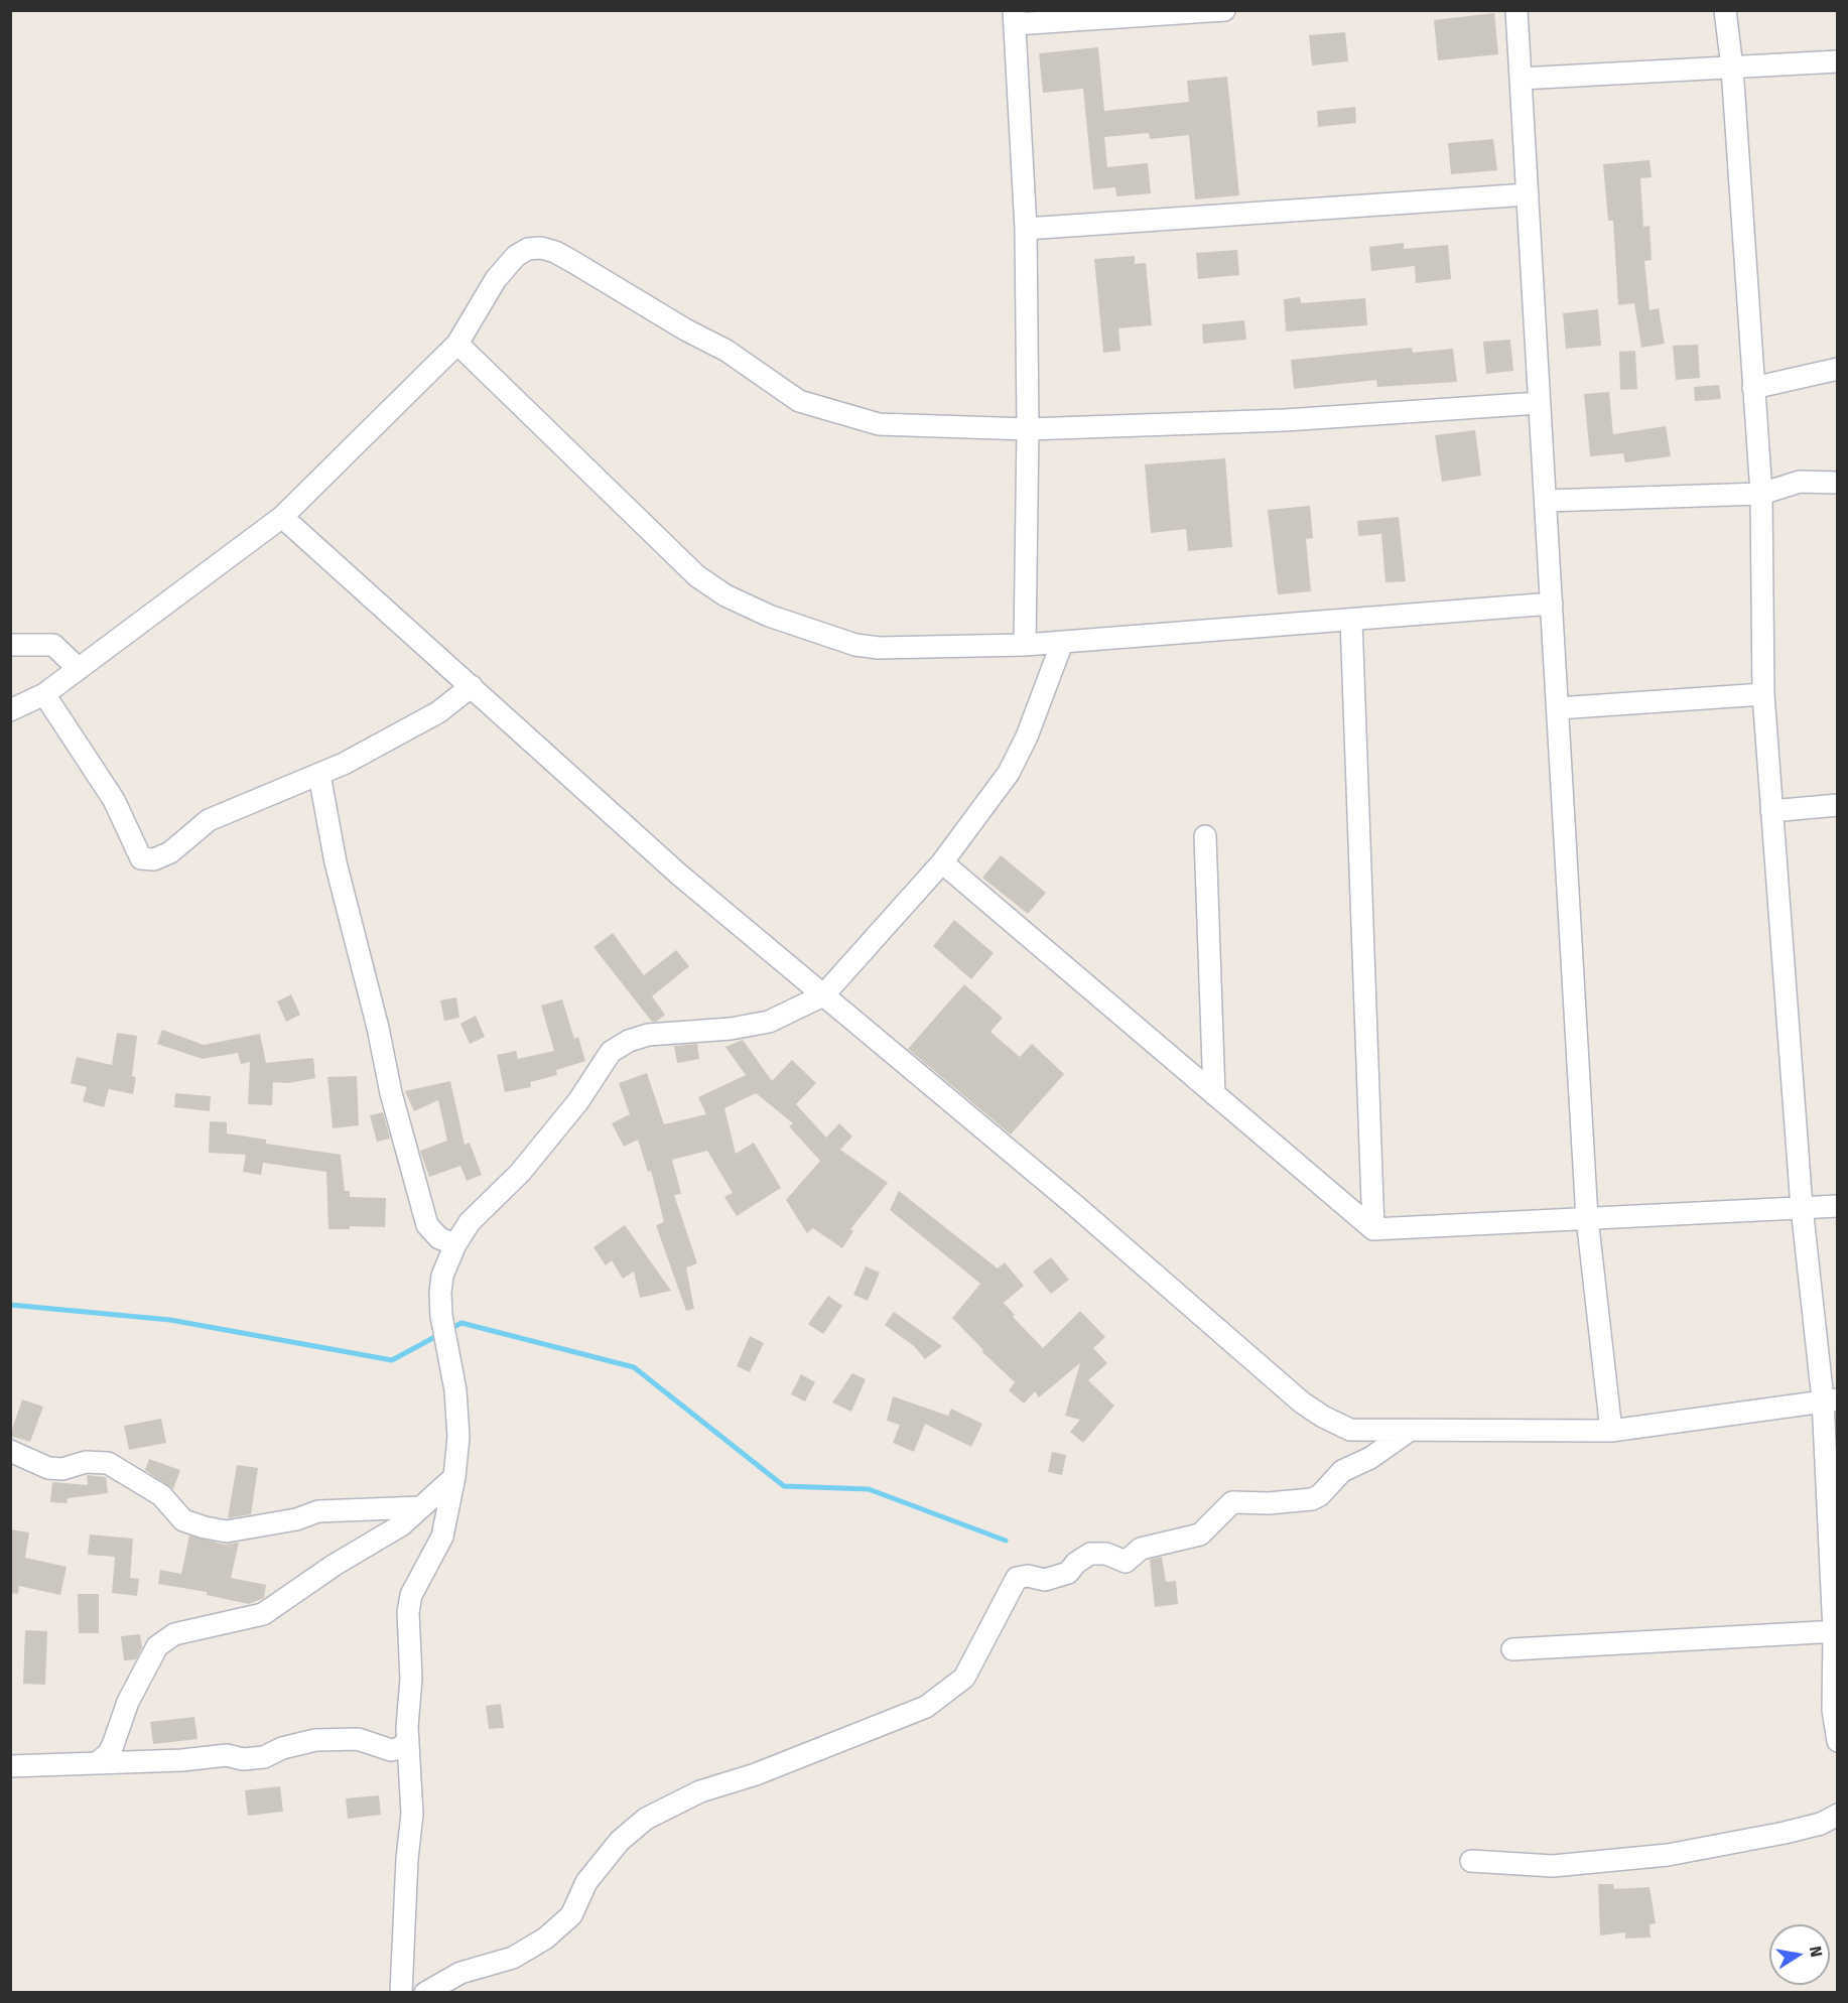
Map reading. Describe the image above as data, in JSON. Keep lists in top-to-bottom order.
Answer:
{
  "north": "right"
}
